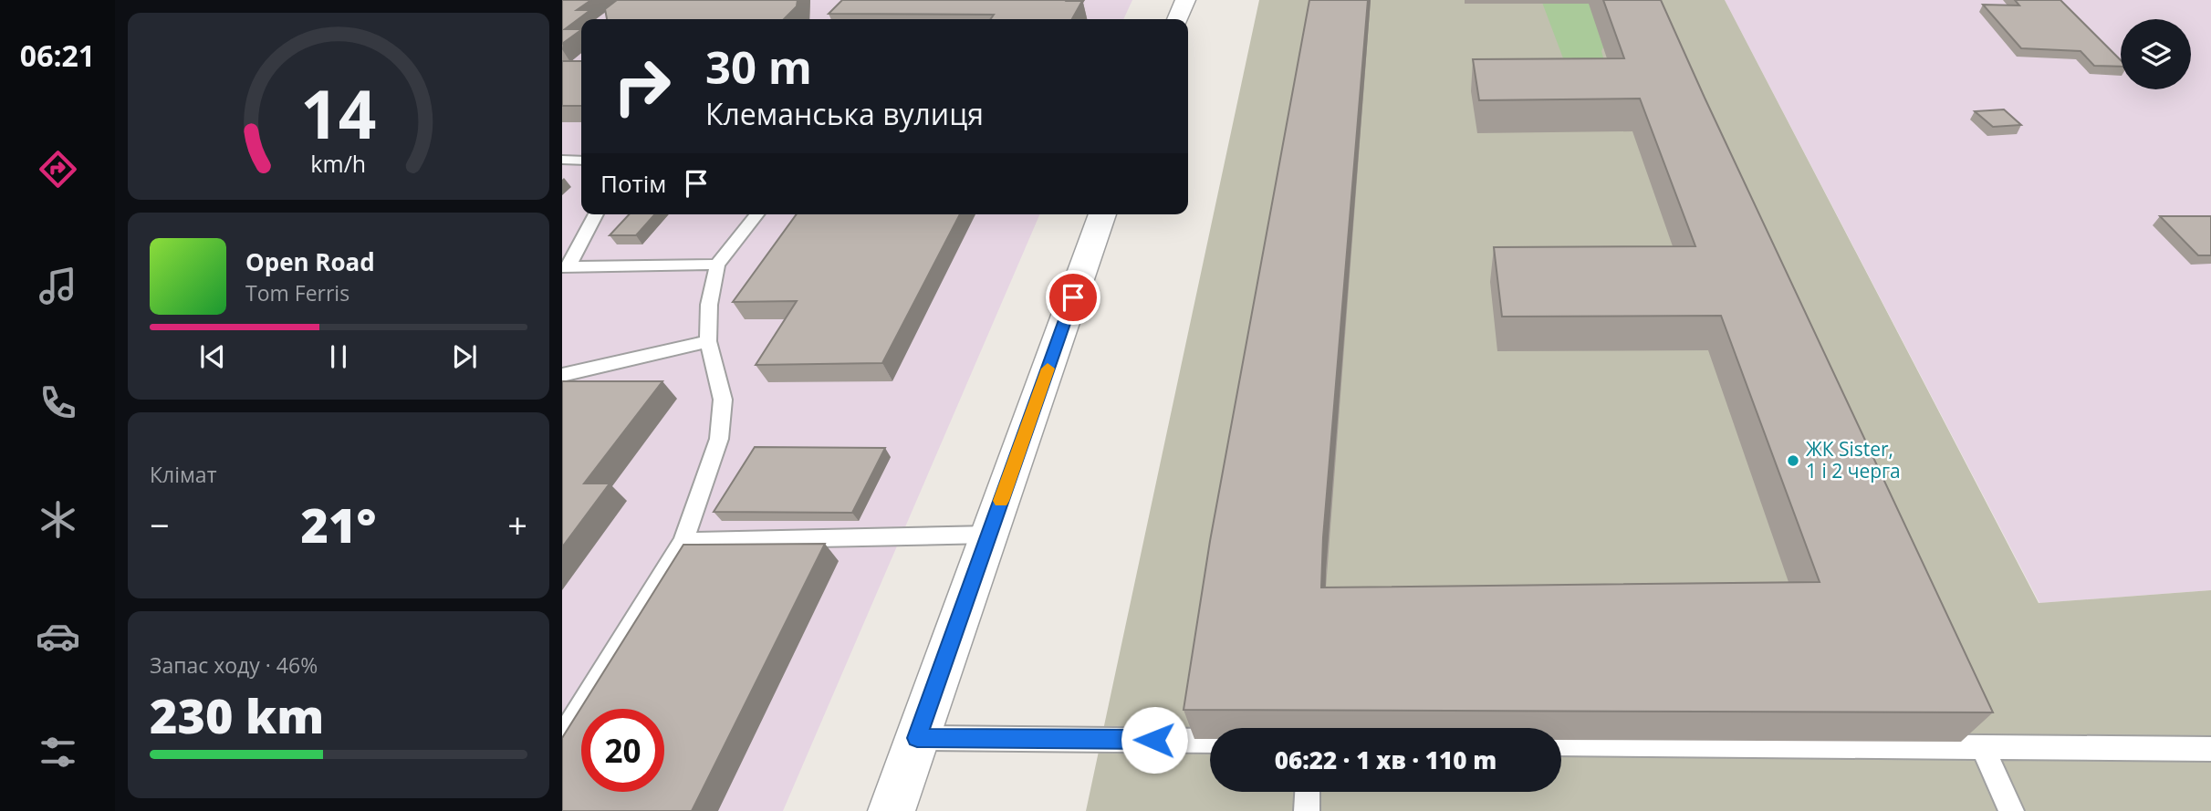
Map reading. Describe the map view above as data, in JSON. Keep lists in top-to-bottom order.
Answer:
{
  "places": ["ЖК Sister, 1 і 2 черга"],
  "page": {
    "tabs": "06:21",
    "turn": ["30 m", "Клеманська вулиця"],
    "then": "Потім",
    "song": ["Open Road", "Tom Ferris"],
    "tile": [
      "Клімат",
      ["Запас ходу · 46%", "230 km"]
    ],
    "heat": ["−", "21°", "+"],
    "limit": "20",
    "trip": "06:22 · 1 хв · 110 m",
    "gauge": ["14", "km/h"]
  }
}
